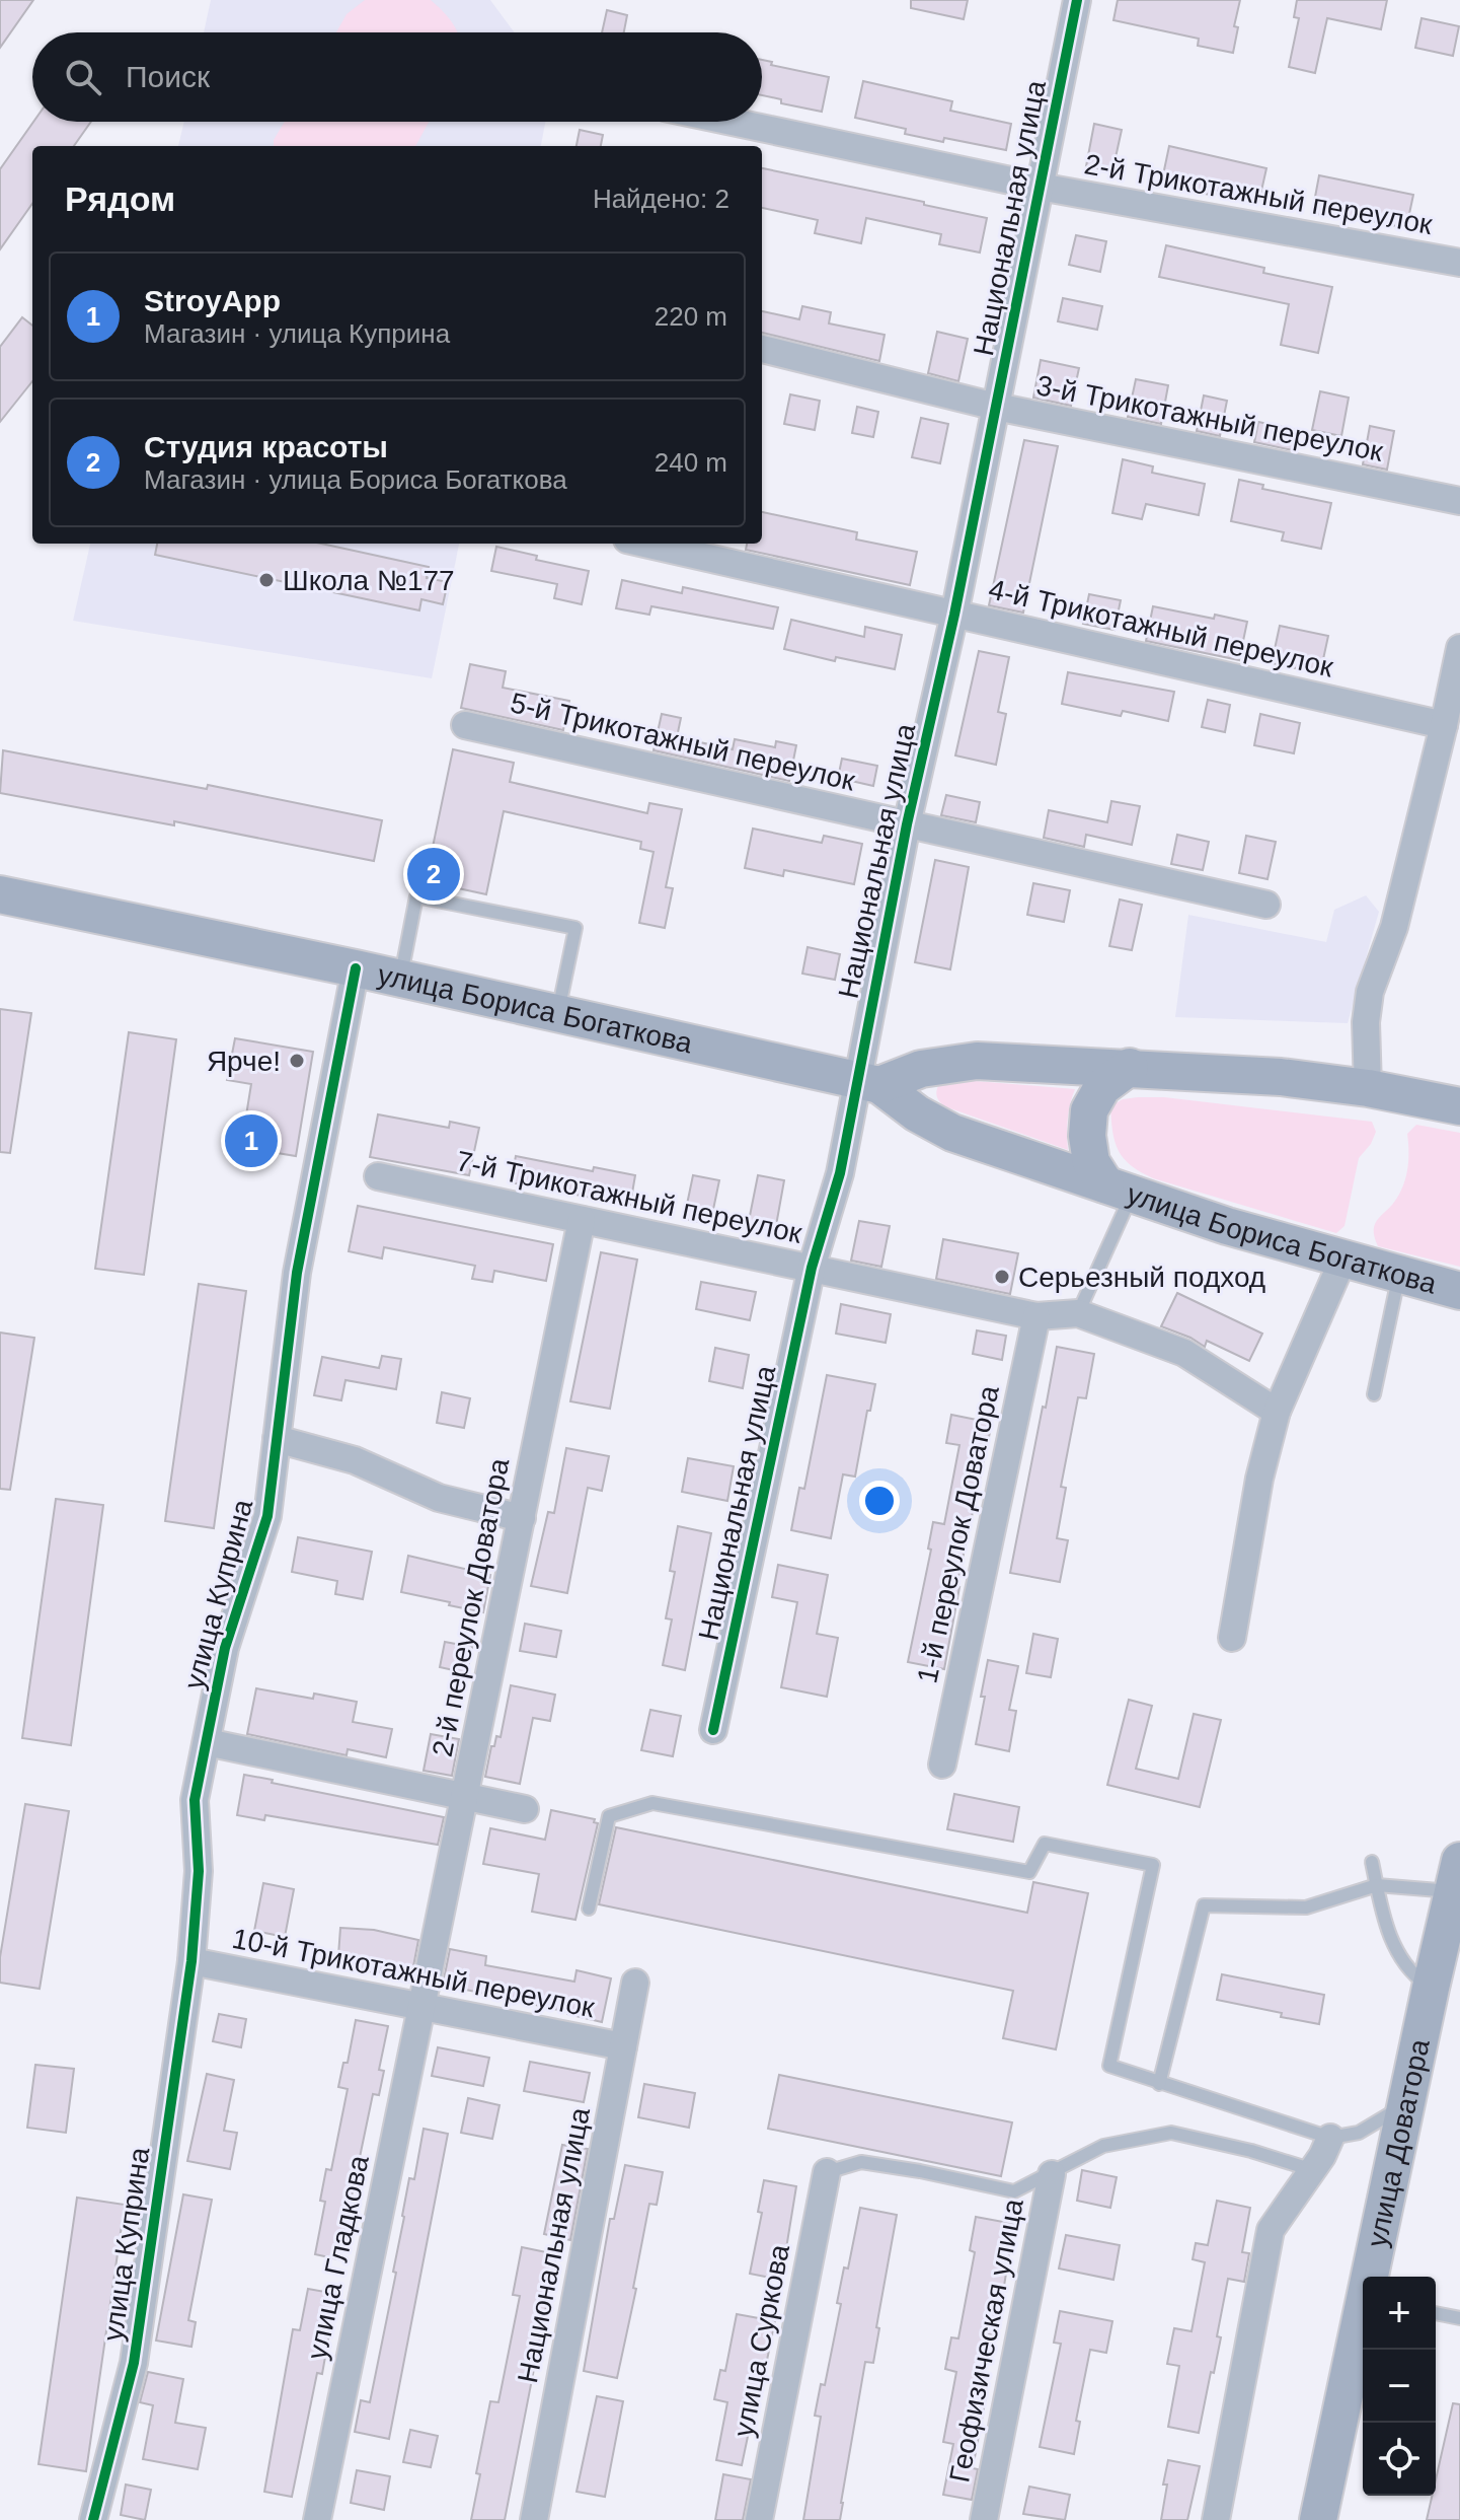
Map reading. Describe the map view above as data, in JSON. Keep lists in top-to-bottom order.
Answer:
{
  "streets": {
    "main road": ["улица Бориса Богаткова", "улица Доватора"],
    "street": [
      "2-й Трикотажный переулок",
      "Национальная улица",
      "3-й Трикотажный переулок",
      "4-й Трикотажный переулок",
      "5-й Трикотажный переулок",
      "7-й Трикотажный переулок",
      "1-й переулок Доватора",
      "улица Куприна",
      "2-й переулок Доватора",
      "10-й Трикотажный переулок",
      "улица Гладкова",
      "улица Суркова",
      "Геофизическая улица"
    ]
  },
  "crossings": [
    ["2-й Трикотажный переулок", "Национальная улица"],
    ["Национальная улица", "3-й Трикотажный переулок"],
    ["Национальная улица", "4-й Трикотажный переулок"],
    ["Национальная улица", "5-й Трикотажный переулок"],
    ["Национальная улица", "улица Бориса Богаткова"],
    ["Национальная улица", "7-й Трикотажный переулок"],
    ["Национальная улица", "10-й Трикотажный переулок"],
    ["улица Бориса Богаткова", "улица Куприна"],
    ["7-й Трикотажный переулок", "1-й переулок Доватора"],
    ["7-й Трикотажный переулок", "2-й переулок Доватора"],
    ["улица Куприна", "10-й Трикотажный переулок"],
    ["2-й переулок Доватора", "10-й Трикотажный переулок"],
    ["2-й переулок Доватора", "улица Гладкова"],
    ["10-й Трикотажный переулок", "улица Гладкова"]
  ],
  "places": ["Школа №177", "Ярче!", "Серьезный подход"],
  "page": {
    "search": "Поиск",
    "heading": ["Рядом", "Найдено: 2"],
    "list": [
      {
        "mark": "1",
        "name": "StroyApp",
        "note": "Магазин · улица Куприна",
        "value": "220 m"
      },
      {
        "mark": "2",
        "name": "Студия красоты",
        "note": "Магазин · улица Бориса Богаткова",
        "value": "240 m"
      }
    ],
    "pins": ["2", "1"],
    "map_buttons": ["+", "−"]
  }
}
